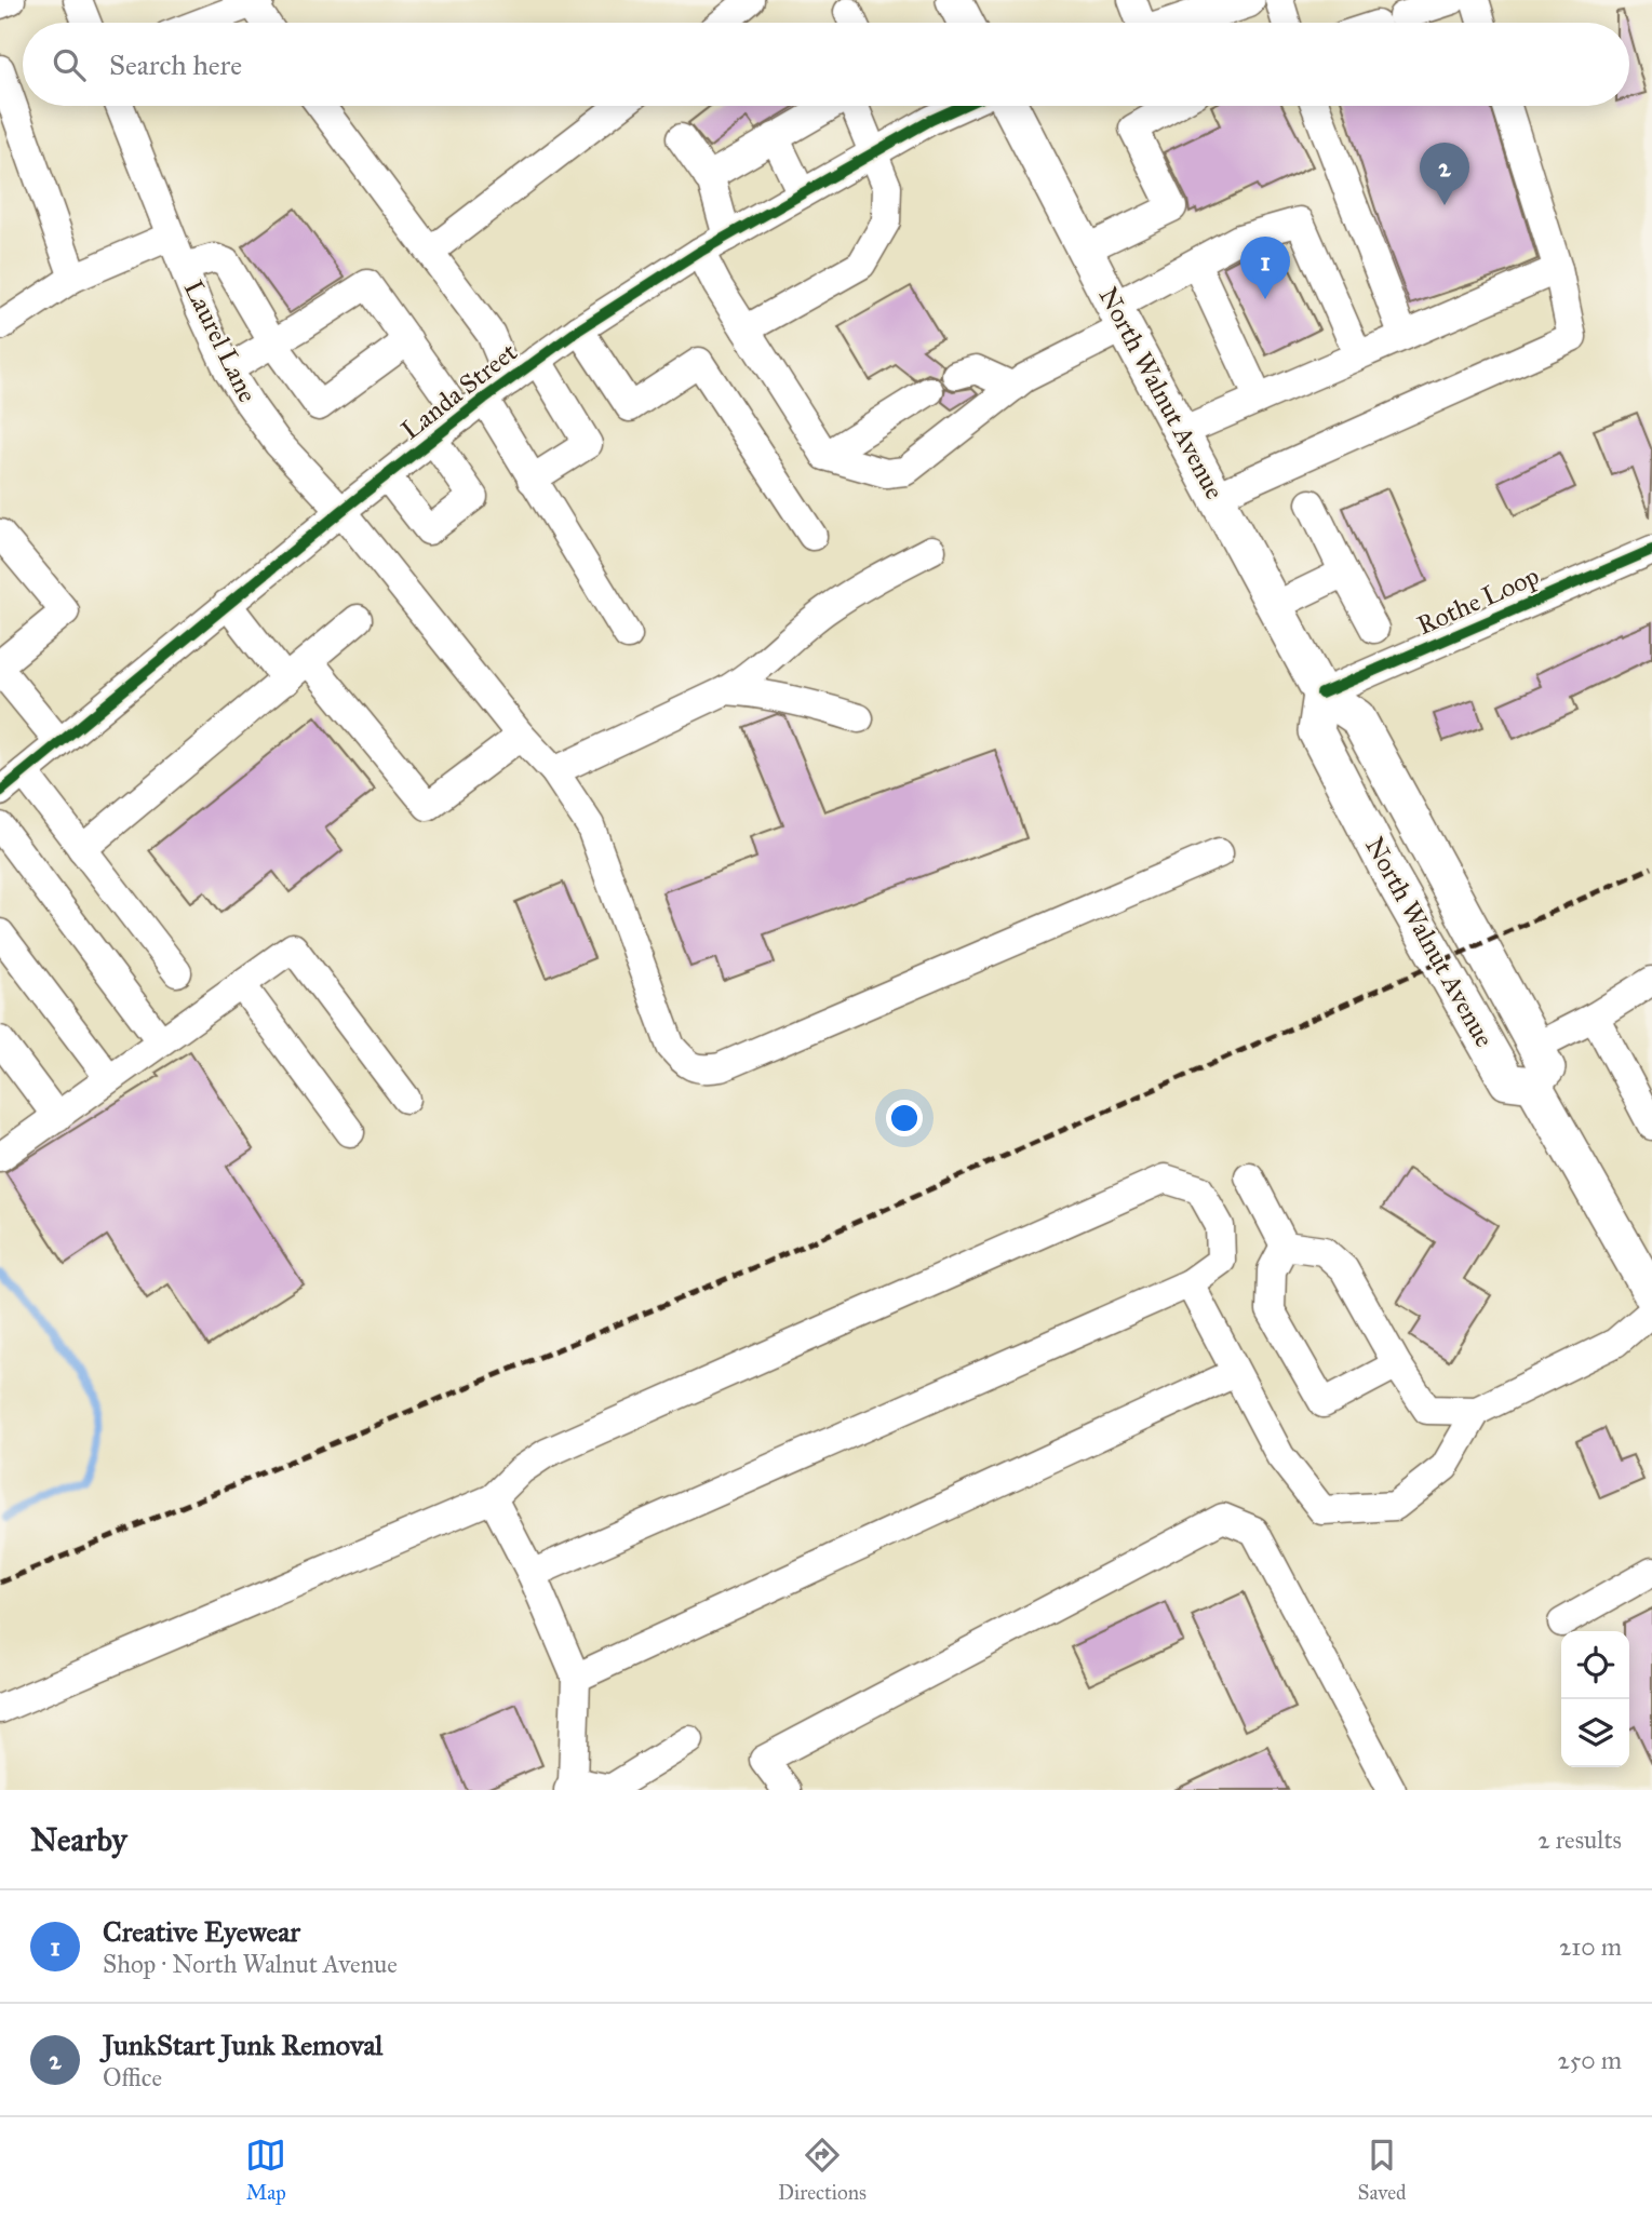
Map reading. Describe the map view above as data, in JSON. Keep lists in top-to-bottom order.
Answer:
{
  "streets": {
    "main road": ["North Walnut Avenue"],
    "street": ["Laurel Lane", "Landa Street", "Rothe Loop"]
  },
  "crossings": [
    ["Laurel Lane", "Landa Street"],
    ["North Walnut Avenue", "Rothe Loop"]
  ],
  "page": {
    "search": "Search here",
    "pins": ["2", "1"],
    "heading": ["Nearby", "2 results"],
    "list": [
      {
        "mark": "1",
        "name": "Creative Eyewear",
        "note": "Shop · North Walnut Avenue",
        "value": "210 m"
      },
      {
        "mark": "2",
        "name": "JunkStart Junk Removal",
        "note": "Office",
        "value": "250 m"
      }
    ],
    "nav": ["Map", "Directions", "Saved"]
  }
}
